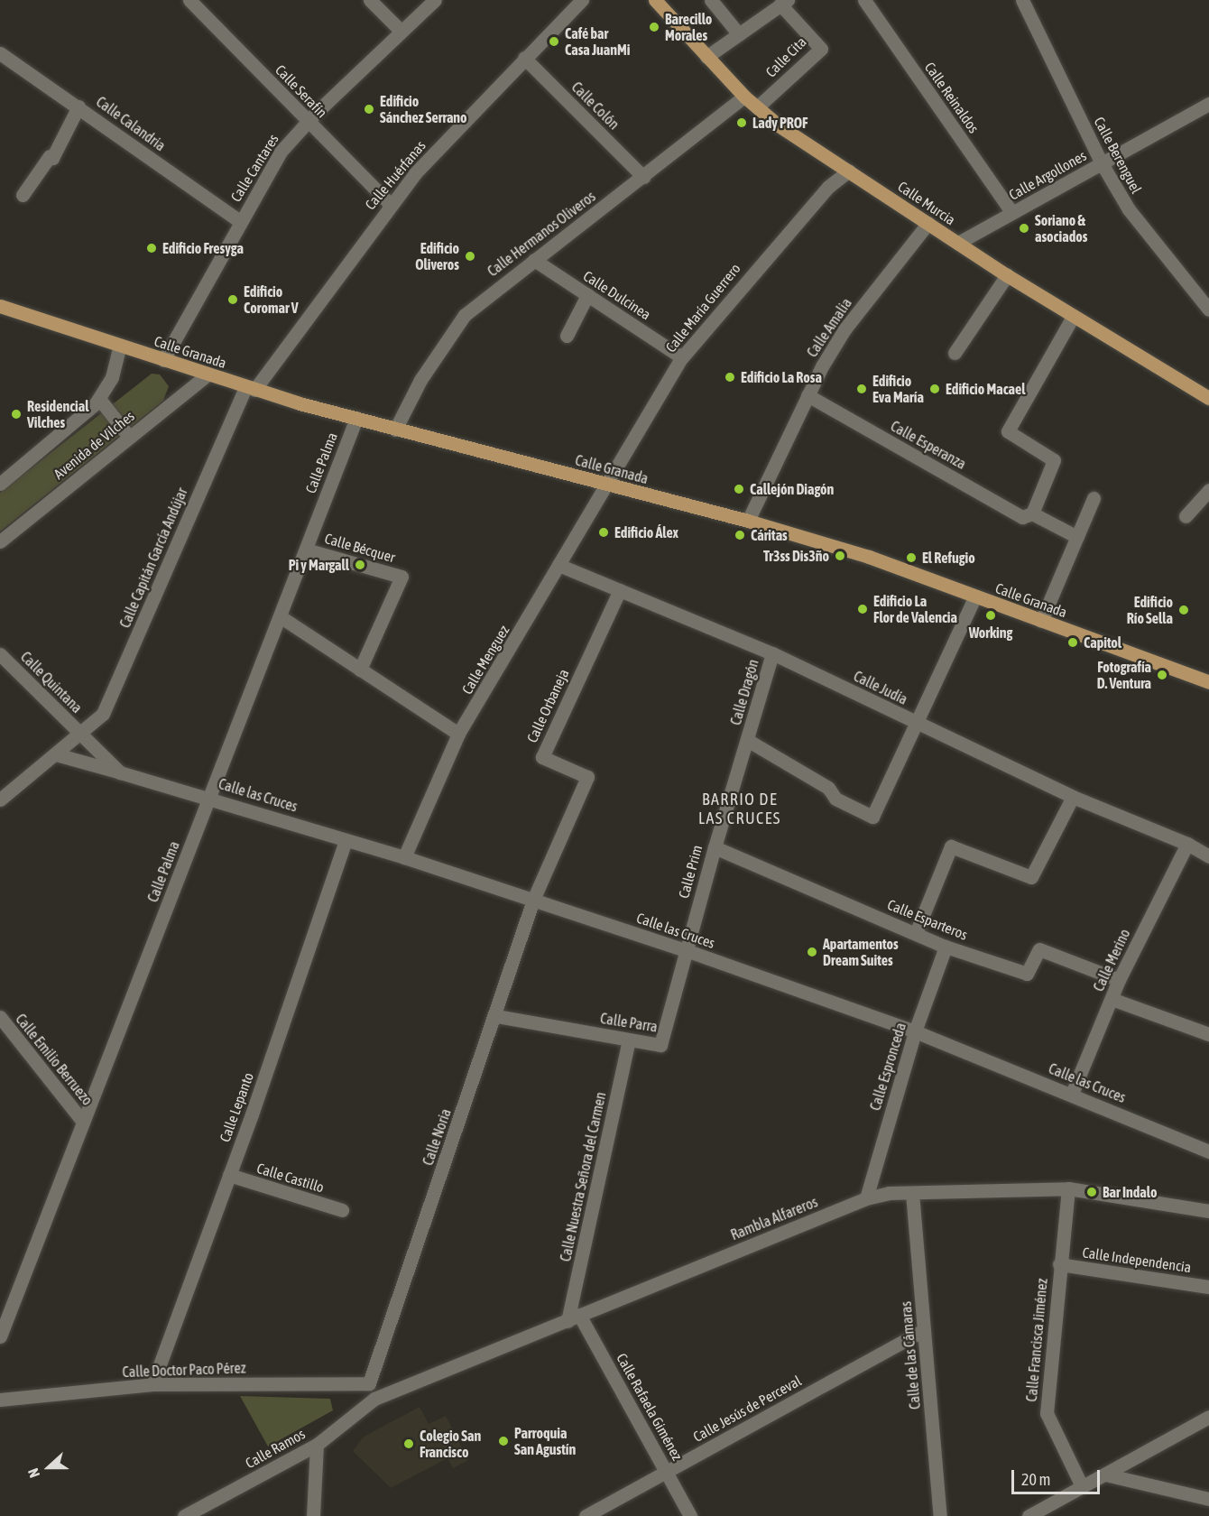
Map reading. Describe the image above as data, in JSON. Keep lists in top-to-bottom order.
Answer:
{
  "streets": {
    "main road": ["Calle Murcia", "Calle Granada"],
    "street": [
      "Calle Cita",
      "Calle Serafín",
      "Calle Reinaldos",
      "Calle Colón",
      "Calle Calandria",
      "Calle Berenguel",
      "Calle Cantares",
      "Calle Huérfanas",
      "Calle Argollones",
      "Calle Hermanos Oliveros",
      "Calle Dulcinea",
      "Calle María Guerrero",
      "Calle Amalia",
      "Avenida de Vilches",
      "Calle Esperanza",
      "Calle Palma",
      "Calle Bécquer",
      "Calle Capitán García Andújar",
      "Calle Menguez",
      "Calle Quintana",
      "Calle Judía",
      "Calle Dragón",
      "Calle Orbaneja",
      "Calle las Cruces",
      "Calle Prim",
      "Calle Esparteros",
      "Calle Merino",
      "Calle Parra",
      "Calle Emilio Berruezo",
      "Calle Espronceda",
      "Calle Lepanto",
      "Calle Noria",
      "Calle Nuestra Señora del Carmen",
      "Calle Castillo",
      "Rambla Alfareros",
      "Calle Independencia",
      "Calle Francisca Jiménez",
      "Calle de las Cámaras",
      "Calle Doctor Paco Pérez",
      "Calle Rafaela Giménez",
      "Calle Jesús de Perceval",
      "Calle Ramos"
    ]
  },
  "crossings": [
    ["Calle Cita", "Calle Murcia"],
    ["Calle Serafín", "Calle Cantares"],
    ["Calle Serafín", "Calle Huérfanas"],
    ["Calle Reinaldos", "Calle Argollones"],
    ["Calle Colón", "Calle Huérfanas"],
    ["Calle Colón", "Calle Hermanos Oliveros"],
    ["Calle Calandria", "Calle Cantares"],
    ["Calle Berenguel", "Calle Argollones"],
    ["Calle Cantares", "Calle Granada"],
    ["Calle Huérfanas", "Calle Granada"],
    ["Calle Huérfanas", "Calle Capitán García Andújar"],
    ["Calle Argollones", "Calle Murcia"],
    ["Calle Murcia", "Calle Hermanos Oliveros"],
    ["Calle Murcia", "Calle María Guerrero"],
    ["Calle Murcia", "Calle Amalia"],
    ["Calle Hermanos Oliveros", "Calle Dulcinea"],
    ["Calle Hermanos Oliveros", "Calle Granada"],
    ["Calle Dulcinea", "Calle María Guerrero"],
    ["Calle María Guerrero", "Calle Granada"],
    ["Calle María Guerrero", "Calle Menguez"],
    ["Calle Amalia", "Calle Granada"],
    ["Calle Amalia", "Calle Esperanza"],
    ["Calle Granada", "Avenida de Vilches"],
    ["Calle Granada", "Calle Palma"],
    ["Calle Granada", "Calle Capitán García Andújar"],
    ["Calle Granada", "Calle Menguez"],
    ["Calle Palma", "Calle Bécquer"],
    ["Calle Palma", "Calle las Cruces"],
    ["Calle Palma", "Calle Emilio Berruezo"],
    ["Calle Capitán García Andújar", "Calle Quintana"],
    ["Calle Capitán García Andújar", "Calle las Cruces"],
    ["Calle Menguez", "Calle Judía"],
    ["Calle Menguez", "Calle las Cruces"],
    ["Calle Quintana", "Calle las Cruces"],
    ["Calle Judía", "Calle Dragón"],
    ["Calle Judía", "Calle Orbaneja"],
    ["Calle Judía", "Calle Merino"],
    ["Calle Dragón", "Calle Prim"],
    ["Calle Orbaneja", "Calle las Cruces"],
    ["Calle Orbaneja", "Calle Noria"],
    ["Calle las Cruces", "Calle Prim"],
    ["Calle las Cruces", "Calle Merino"],
    ["Calle las Cruces", "Calle Parra"],
    ["Calle las Cruces", "Calle Espronceda"],
    ["Calle las Cruces", "Calle Lepanto"],
    ["Calle las Cruces", "Calle Noria"],
    ["Calle Prim", "Calle Esparteros"],
    ["Calle Prim", "Calle Parra"],
    ["Calle Esparteros", "Calle Merino"],
    ["Calle Esparteros", "Calle Espronceda"],
    ["Calle Parra", "Calle Noria"],
    ["Calle Parra", "Calle Nuestra Señora del Carmen"],
    ["Calle Espronceda", "Rambla Alfareros"],
    ["Calle Lepanto", "Calle Castillo"],
    ["Calle Lepanto", "Calle Doctor Paco Pérez"],
    ["Calle Noria", "Calle Doctor Paco Pérez"],
    ["Calle Nuestra Señora del Carmen", "Rambla Alfareros"],
    ["Calle Nuestra Señora del Carmen", "Calle Rafaela Giménez"],
    ["Rambla Alfareros", "Calle Francisca Jiménez"],
    ["Rambla Alfareros", "Calle de las Cámaras"],
    ["Rambla Alfareros", "Calle Rafaela Giménez"],
    ["Rambla Alfareros", "Calle Ramos"],
    ["Calle Independencia", "Calle Francisca Jiménez"],
    ["Calle de las Cámaras", "Calle Jesús de Perceval"],
    ["Calle Rafaela Giménez", "Calle Jesús de Perceval"]
  ],
  "districts": ["BARRIO DE LAS CRUCES"],
  "places": [
    "Barecillo Morales",
    "Café bar Casa JuanMi",
    "Edificio Sánchez Serrano",
    "Lady PROF",
    "Soriano & asociados",
    "Edificio Fresyga",
    "Edificio Oliveros",
    "Edificio Coromar V",
    "Edificio La Rosa",
    "Edificio Eva María",
    "Edificio Macael",
    "Residencial Vilches",
    "Callejón Diagón",
    "Edificio Álex",
    "Cáritas",
    "Tr3ss Dis3ño",
    "El Refugio",
    "Pi y Margall",
    "Edificio La Flor de Valencia",
    "Edificio Río Sella",
    "Working",
    "Capitol",
    "Fotografía D. Ventura",
    "Apartamentos Dream Suites",
    "Bar Indalo",
    "Parroquia San Agustín",
    "Colegio San Francisco"
  ],
  "scale_bar": "20 m",
  "north": "left"
}
